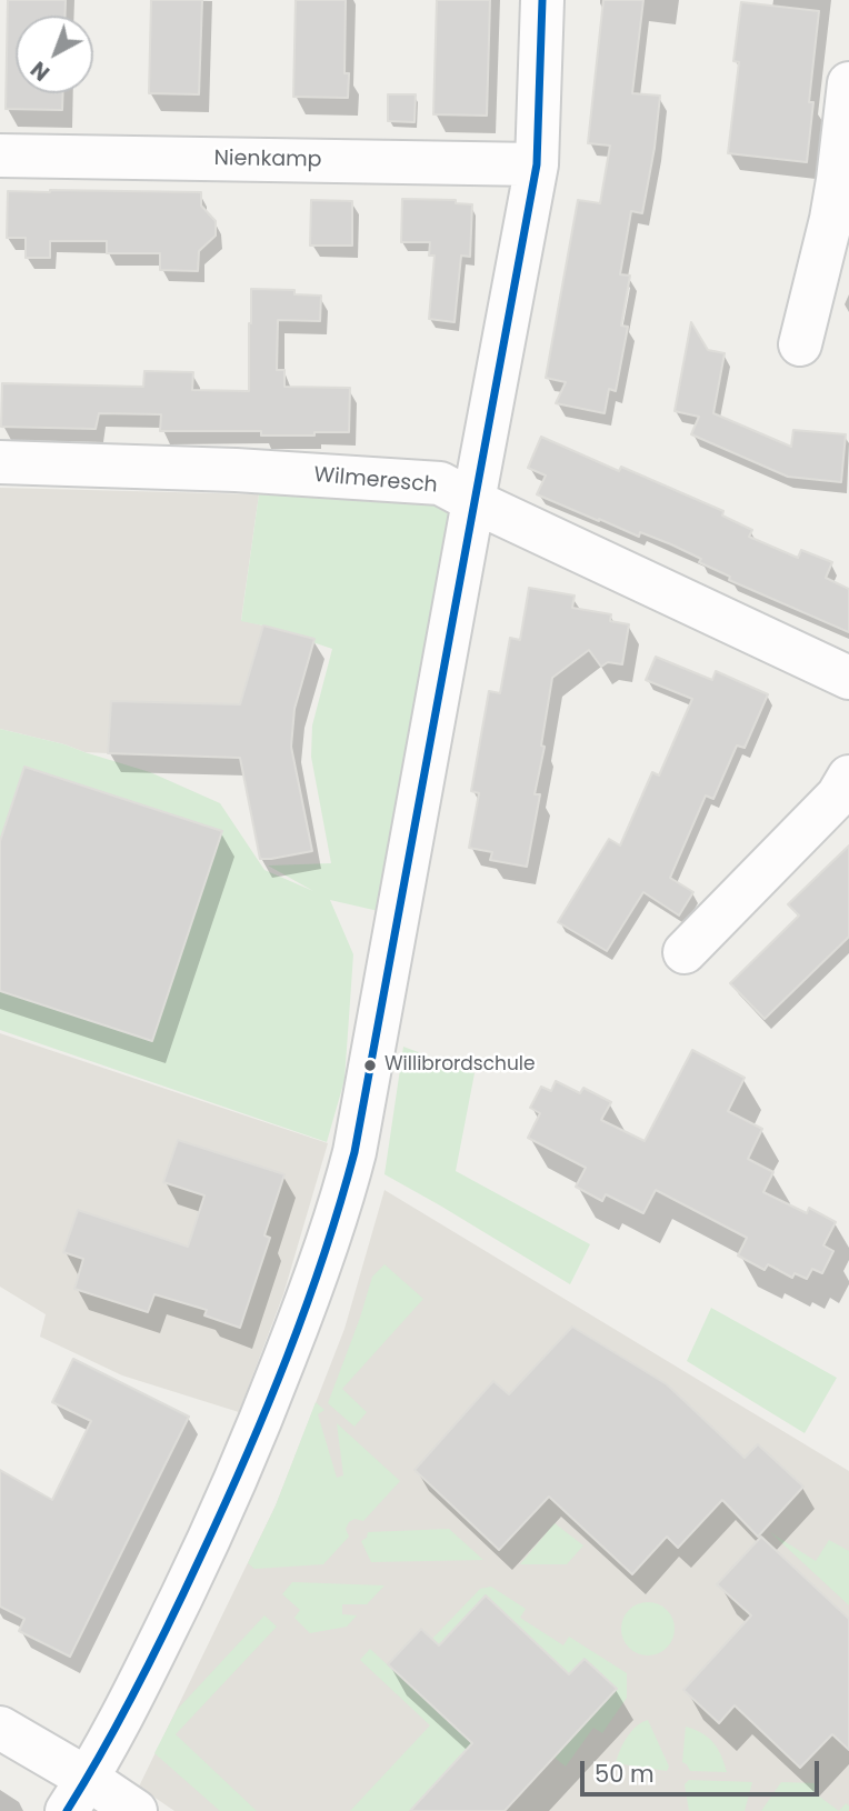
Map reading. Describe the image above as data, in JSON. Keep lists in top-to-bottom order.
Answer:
{
  "streets": {
    "street": ["Nienkamp", "Wilmeresch"]
  },
  "places": ["Willibrordschule"],
  "scale_bar": "50 m",
  "north": "bottom left"
}
